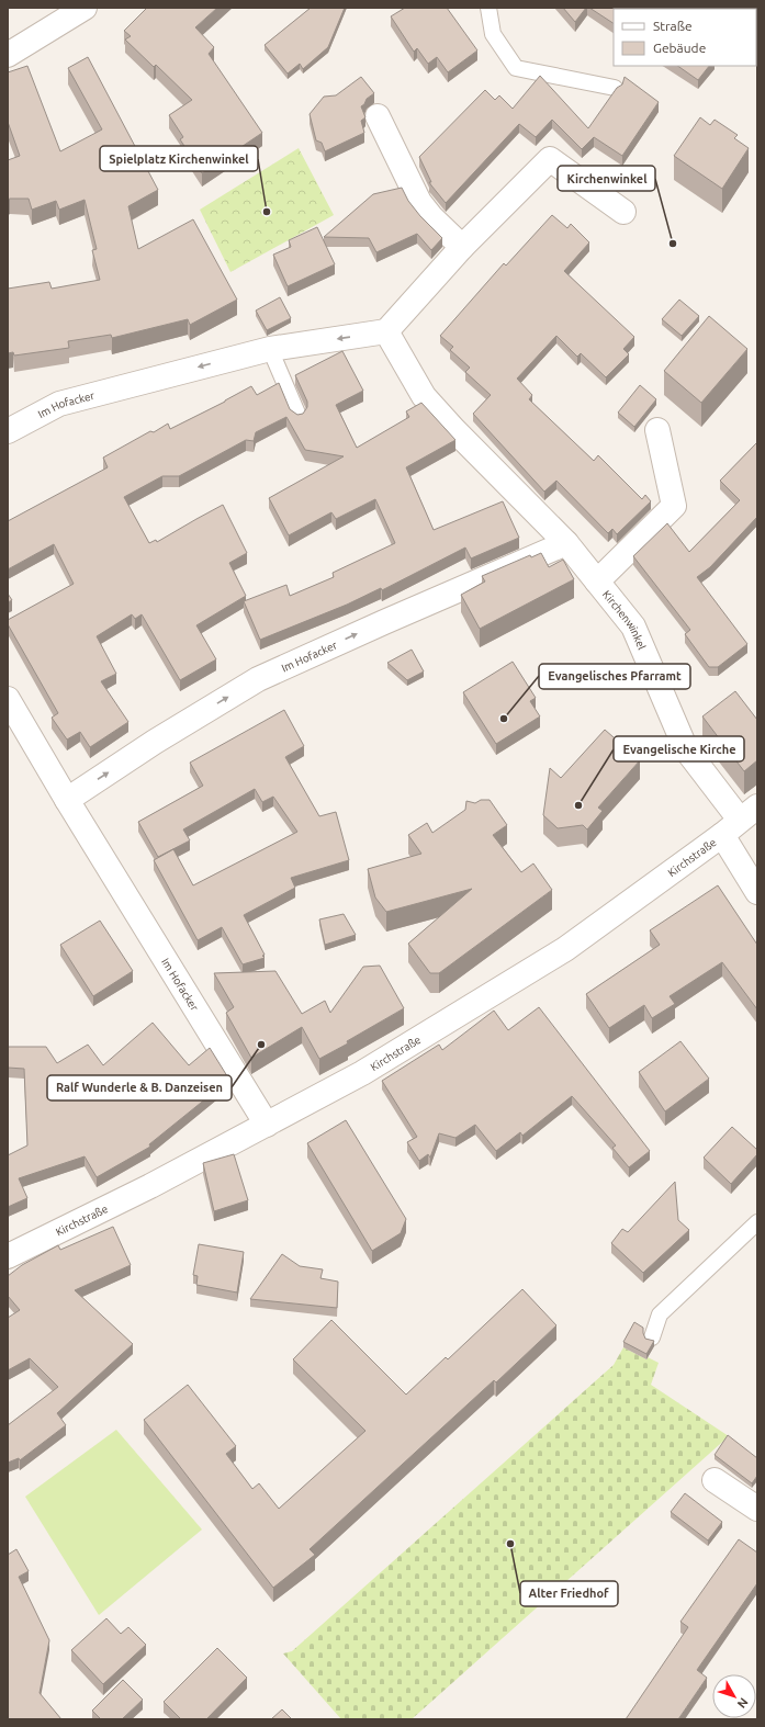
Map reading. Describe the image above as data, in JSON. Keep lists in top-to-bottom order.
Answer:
{
  "streets": {
    "street": ["Im Hofacker", "Kirchenwinkel", "Kirchstraße"]
  },
  "crossings": [
    ["Im Hofacker", "Kirchenwinkel"],
    ["Im Hofacker", "Kirchstraße"],
    ["Kirchenwinkel", "Kirchstraße"]
  ],
  "places": [
    "Spielplatz Kirchenwinkel",
    "Kirchenwinkel",
    "Evangelisches Pfarramt",
    "Evangelische Kirche",
    "Ralf Wunderle & B. Danzeisen",
    "Alter Friedhof"
  ],
  "legend": ["Straße", "Gebäude"],
  "north": "bottom right"
}
